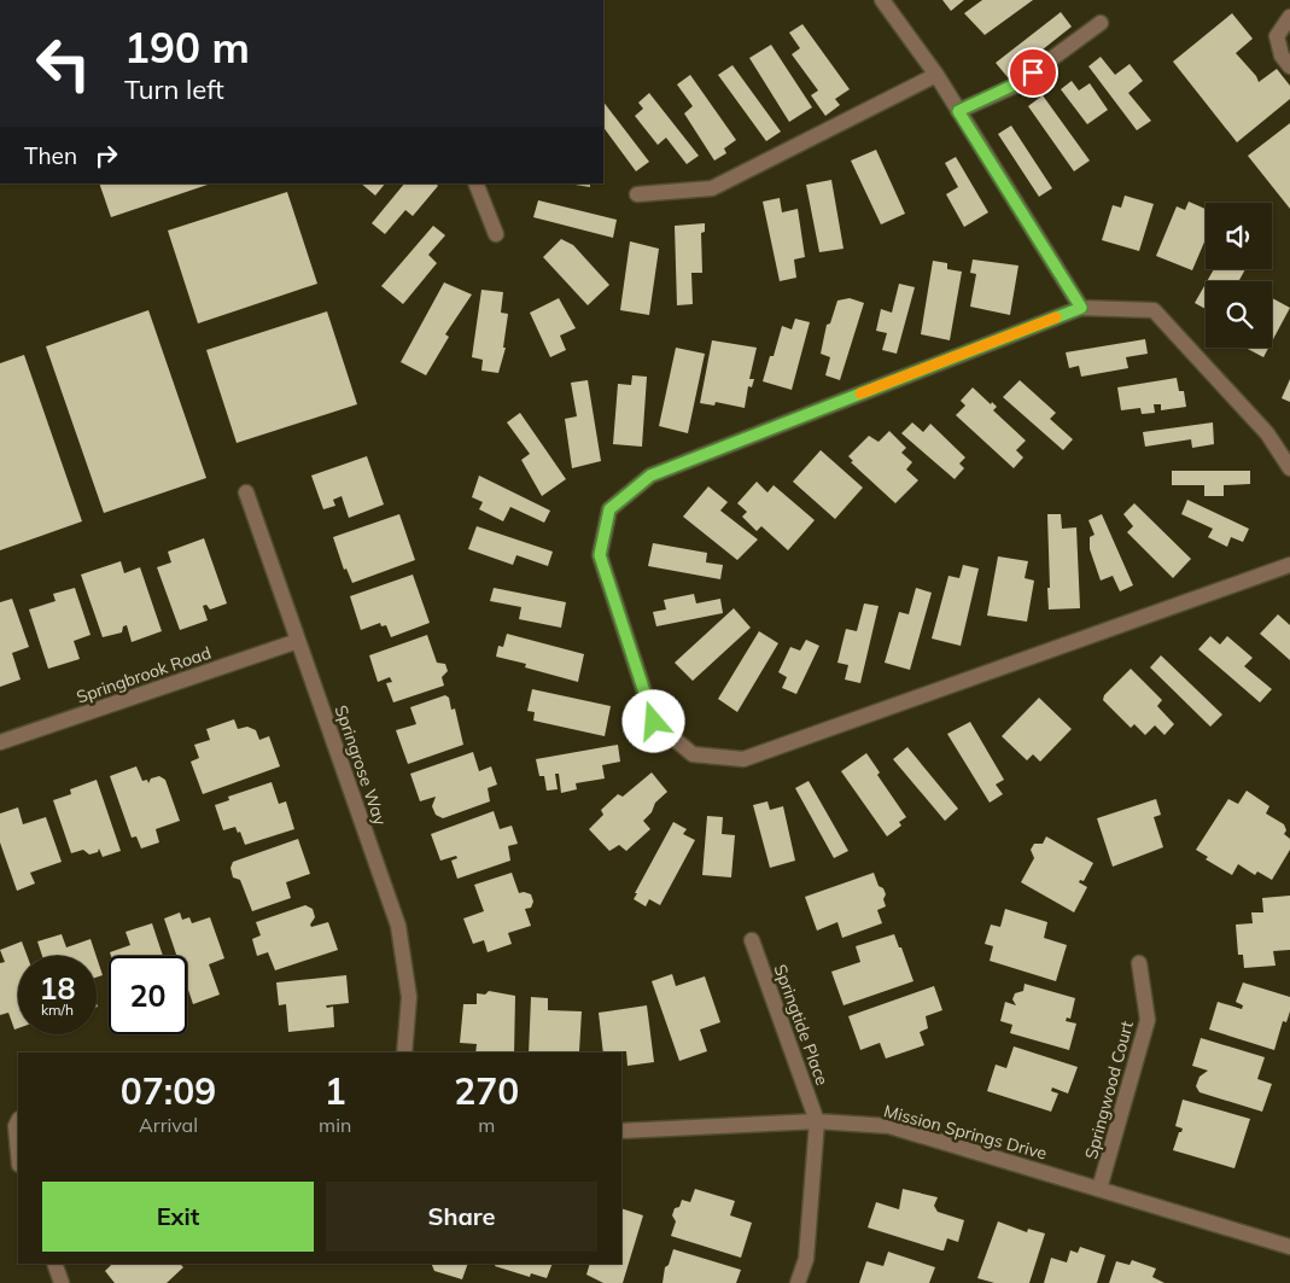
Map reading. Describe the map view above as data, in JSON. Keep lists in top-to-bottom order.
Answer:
{
  "streets": {
    "street": [
      "Springbrook Road",
      "Springrose Way",
      "Springtide Place",
      "Springwood Court",
      "Mission Springs Drive"
    ]
  },
  "crossings": [
    ["Springbrook Road", "Springrose Way"],
    ["Springtide Place", "Mission Springs Drive"],
    ["Springwood Court", "Mission Springs Drive"]
  ],
  "page": {
    "turn": ["190 m", "Turn left"],
    "then": "Then",
    "speed": "18 km/h",
    "limit": "20",
    "eta": [
      "07:09",
      "Arrival",
      "1",
      "min",
      "270",
      "m"
    ],
    "buttons": ["Exit", "Share"]
  }
}
